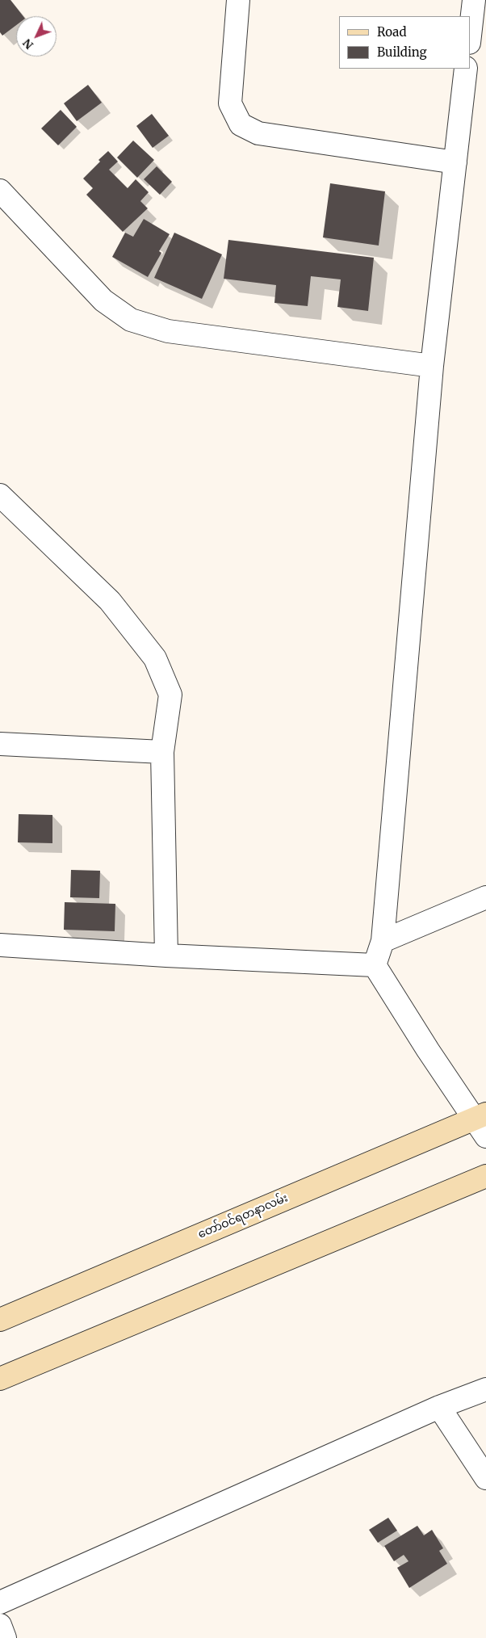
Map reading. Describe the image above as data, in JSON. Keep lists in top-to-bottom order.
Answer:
{
  "streets": {
    "main road": ["တော်ဝင်ရတနာလမ်း"]
  },
  "legend": ["Road", "Building"],
  "north": "bottom left"
}
